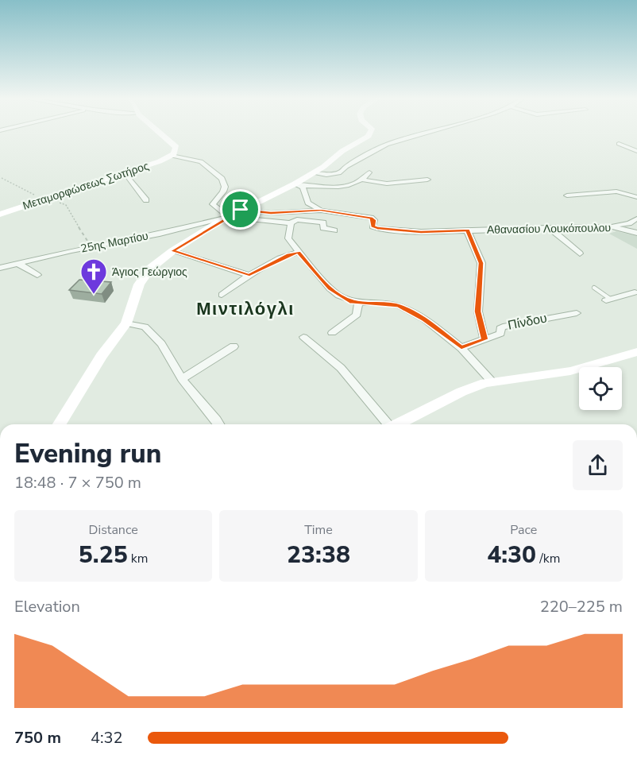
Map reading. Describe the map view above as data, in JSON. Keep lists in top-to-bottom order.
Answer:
{
  "streets": {
    "street": [
      "Μεταμορφώσεως Σωτήρος",
      "Αθανασίου Λουκόπουλου",
      "25ης Μαρτίου",
      "Πίνδου"
    ]
  },
  "districts": ["Μιντιλόγλι"],
  "places": {
    "church": ["Άγιος Γεώργιος"]
  },
  "page": {
    "heading": ["Evening run", "18:48 · 7 × 750 m"],
    "stats": [
      ["Distance", "5.25 km"],
      ["Time", "23:38"],
      ["Pace", "4:30 /km"]
    ],
    "chart": ["Elevation", "220–225 m"],
    "list": [
      {
        "name": "750 m",
        "note": "4:32"
      }
    ]
  }
}
